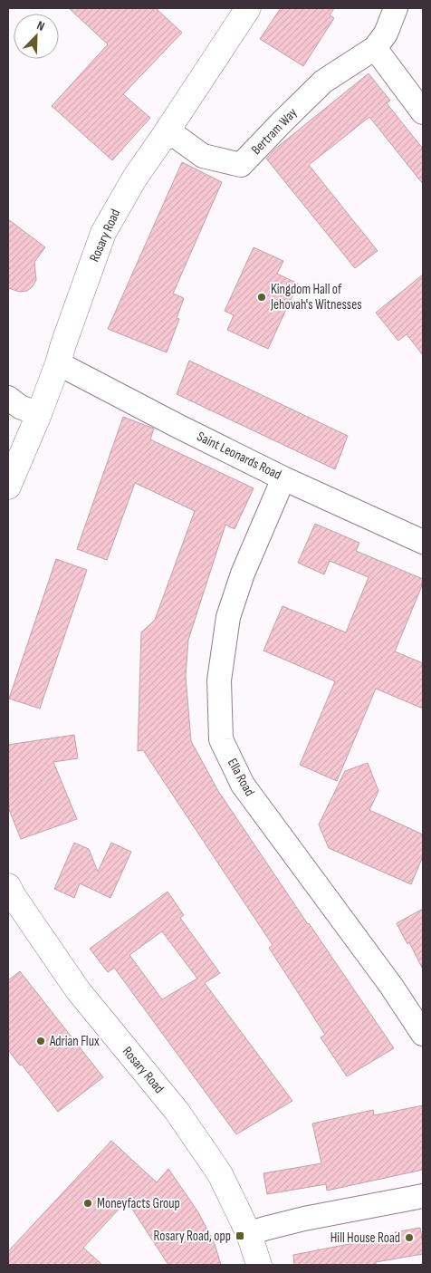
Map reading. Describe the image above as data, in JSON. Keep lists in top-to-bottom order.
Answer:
{
  "streets": {
    "street": [
      "Bertram Way",
      "Rosary Road",
      "Saint Leonards Road",
      "Ella Road"
    ]
  },
  "crossings": [
    ["Bertram Way", "Rosary Road"],
    ["Rosary Road", "Saint Leonards Road"],
    ["Saint Leonards Road", "Ella Road"]
  ],
  "places": {
    "other": [
      "Kingdom Hall of Jehovah's Witnesses",
      "Adrian Flux",
      "Moneyfacts Group",
      "Hill House Road"
    ],
    "transit": ["Rosary Road, opp"]
  },
  "north": "top right"
}
